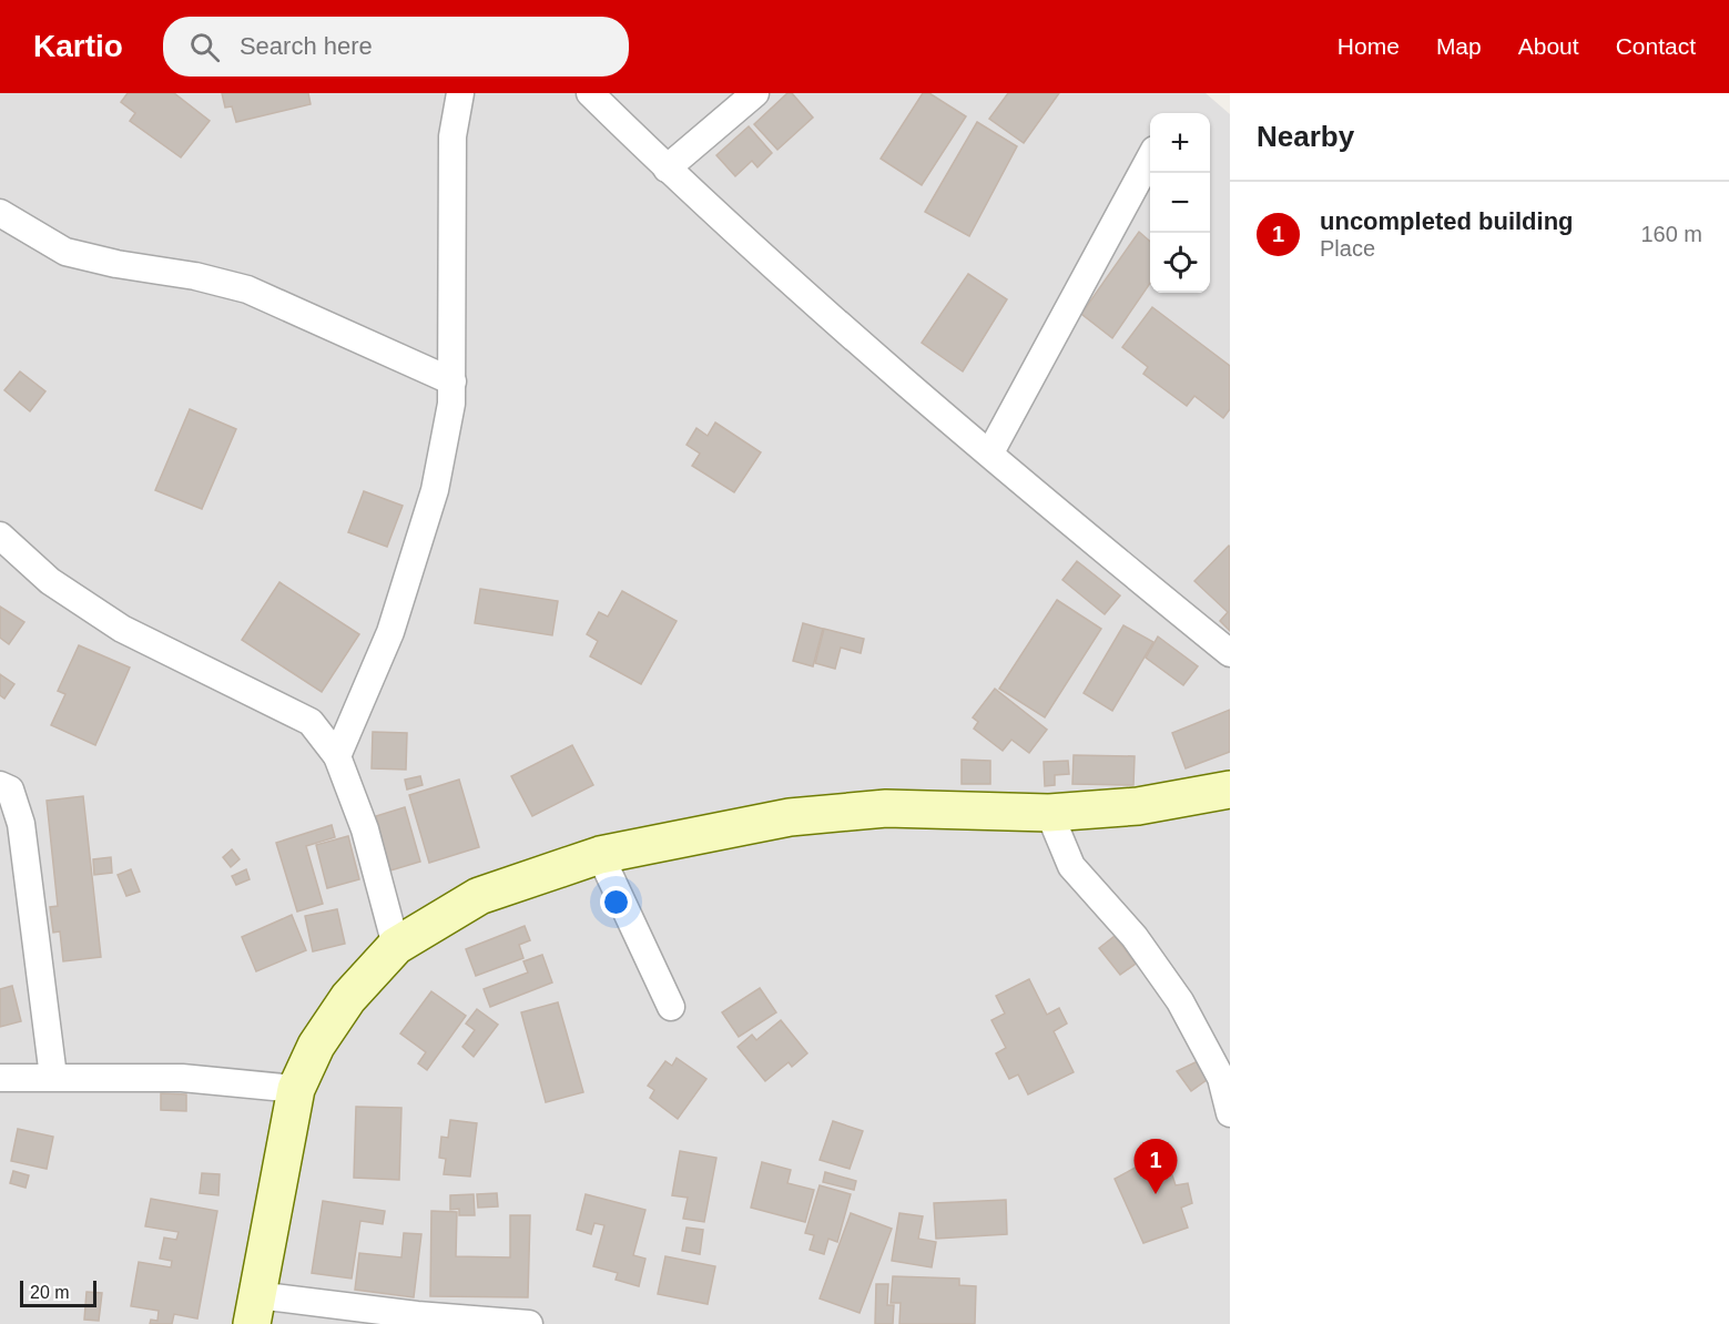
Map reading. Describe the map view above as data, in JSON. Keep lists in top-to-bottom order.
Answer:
{
  "scale_bar": "20 m",
  "page": {
    "header": "Kartio",
    "search": "Search here",
    "nav": [
      "Home",
      "Map",
      "About",
      "Contact"
    ],
    "heading": "Nearby",
    "map_buttons": ["+", "−"],
    "list": [
      {
        "mark": "1",
        "name": "uncompleted building",
        "note": "Place",
        "value": "160 m"
      }
    ],
    "pins": "1",
    "scale": "20 m"
  }
}
